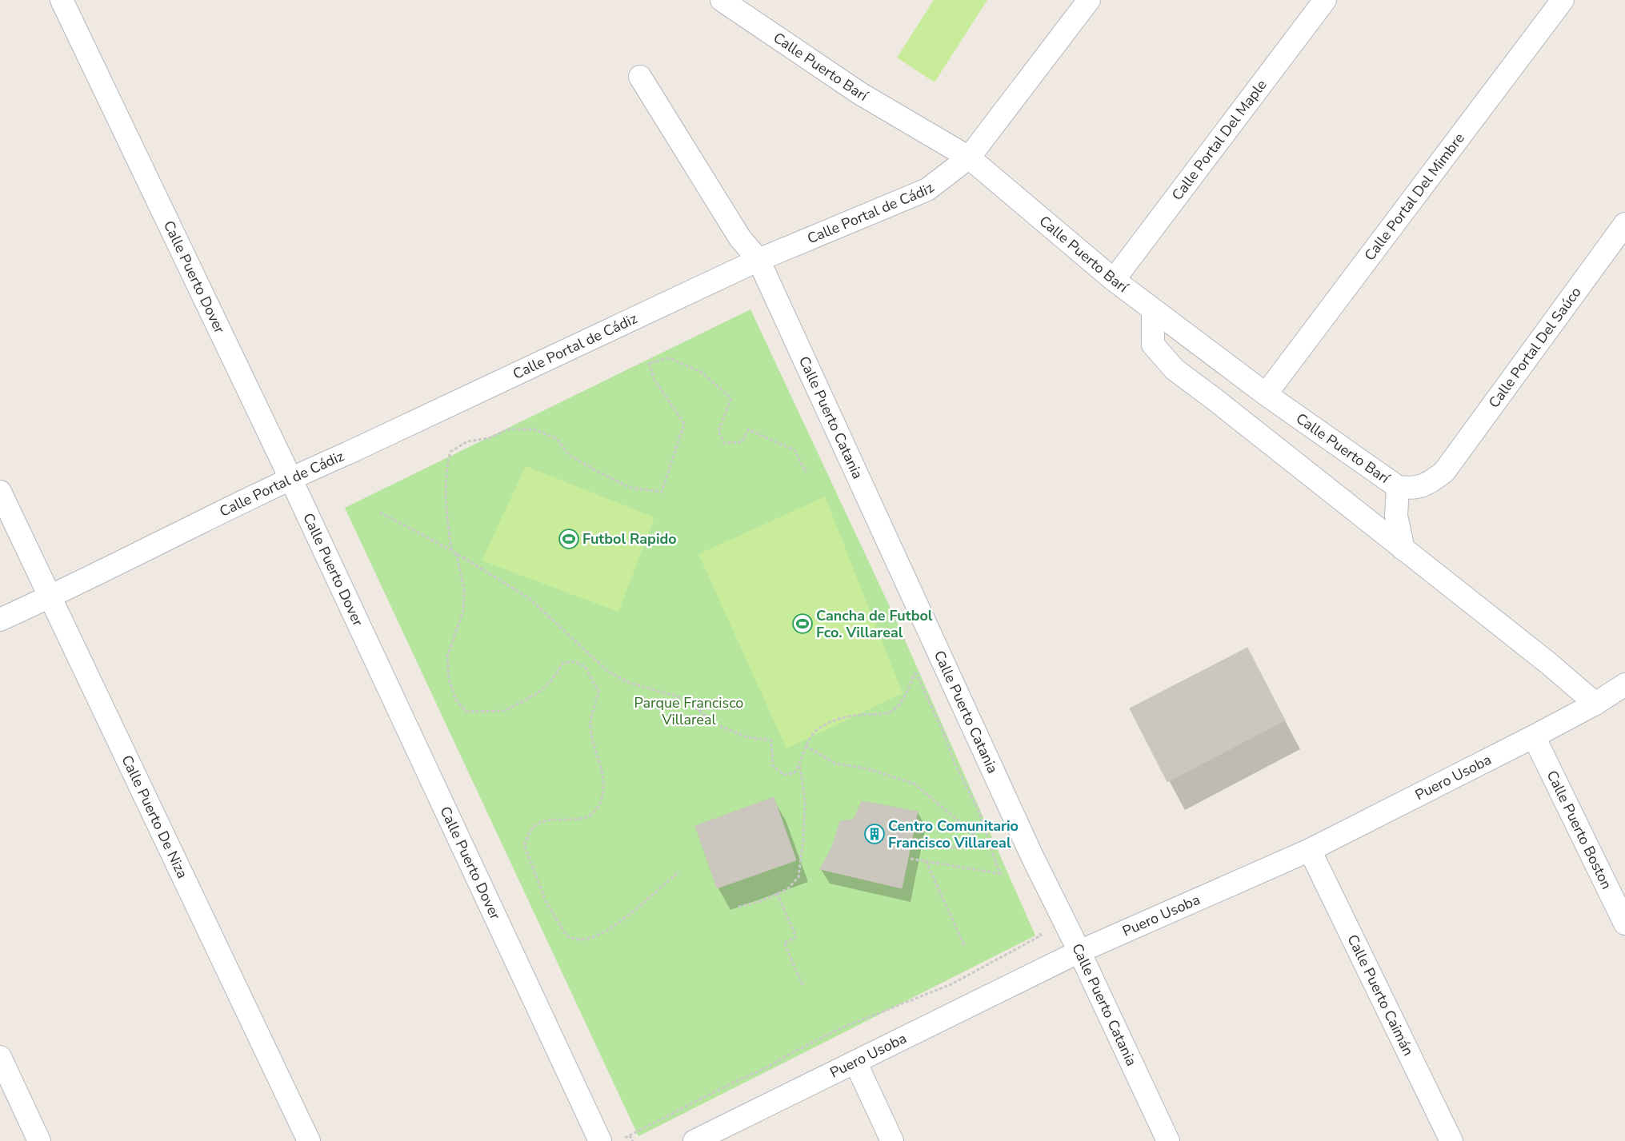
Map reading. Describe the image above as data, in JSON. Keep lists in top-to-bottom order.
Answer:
{
  "streets": {
    "street": [
      "Calle Puerto Barí",
      "Calle Portal Del Maple",
      "Calle Portal Del Mimbre",
      "Calle Portal de Cádiz",
      "Calle Puerto Dover",
      "Calle Portal Del Saúco",
      "Calle Puerto Catania",
      "Puero Usoba",
      "Calle Puerto De Niza",
      "Calle Puerto Boston",
      "Calle Puerto Caimán"
    ]
  },
  "crossings": [
    ["Calle Puerto Barí", "Calle Portal Del Maple"],
    ["Calle Puerto Barí", "Calle Portal Del Mimbre"],
    ["Calle Puerto Barí", "Calle Portal de Cádiz"],
    ["Calle Puerto Barí", "Calle Portal Del Saúco"],
    ["Calle Portal de Cádiz", "Calle Puerto Dover"],
    ["Calle Portal de Cádiz", "Calle Puerto Catania"],
    ["Calle Portal de Cádiz", "Calle Puerto De Niza"],
    ["Calle Puerto Catania", "Puero Usoba"],
    ["Puero Usoba", "Calle Puerto Boston"],
    ["Puero Usoba", "Calle Puerto Caimán"]
  ],
  "parks": ["Parque Francisco Villareal"],
  "places": {
    "sports": ["Futbol Rapido", "Cancha de Futbol Fco. Villareal"],
    "building": ["Centro Comunitario Francisco Villareal"]
  }
}
